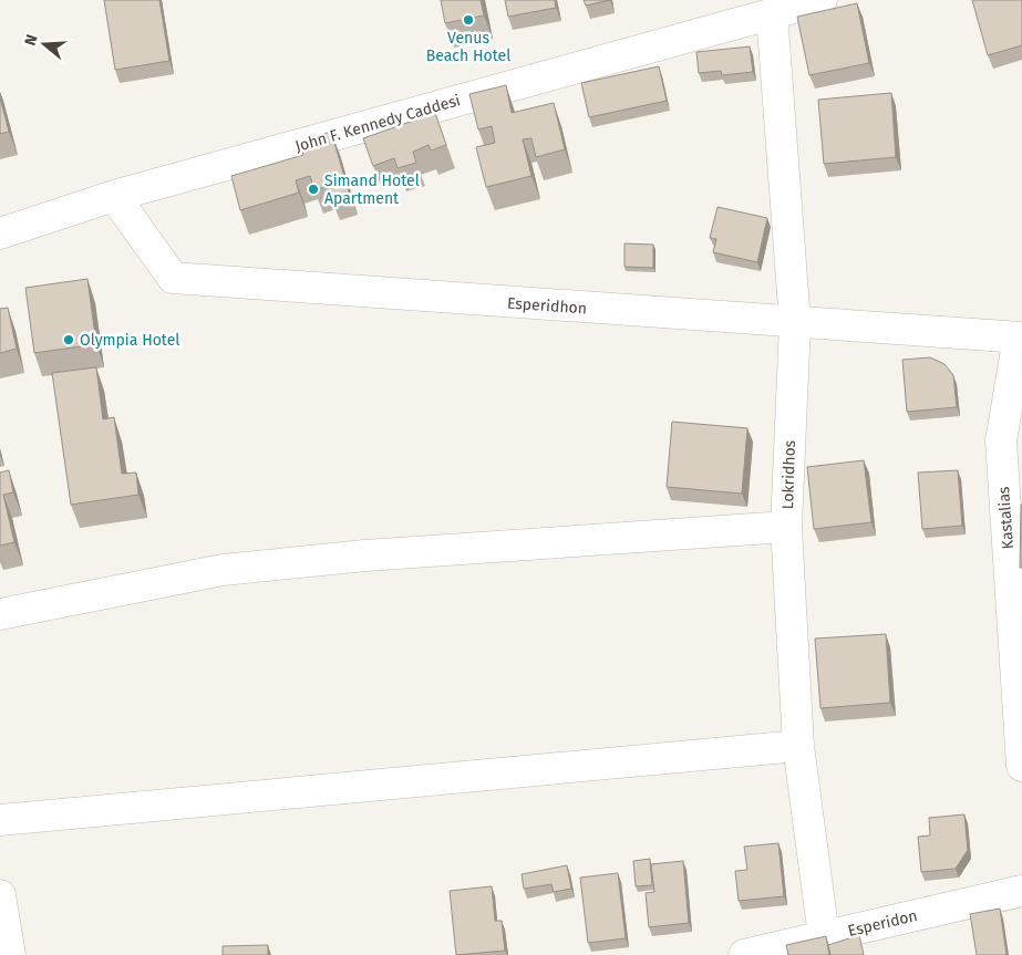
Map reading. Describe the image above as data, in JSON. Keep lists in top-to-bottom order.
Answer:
{
  "streets": {
    "street": [
      "John F. Kennedy Caddesi",
      "Esperidhon",
      "Lokridhos",
      "Kastalias",
      "Esperidon"
    ]
  },
  "crossings": [
    ["John F. Kennedy Caddesi", "Esperidhon"],
    ["John F. Kennedy Caddesi", "Lokridhos"],
    ["Esperidhon", "Lokridhos"],
    ["Esperidhon", "Kastalias"],
    ["Lokridhos", "Esperidon"]
  ],
  "places": ["Venus Beach Hotel", "Simand Hotel Apartment", "Olympia Hotel"],
  "north": "left"
}
